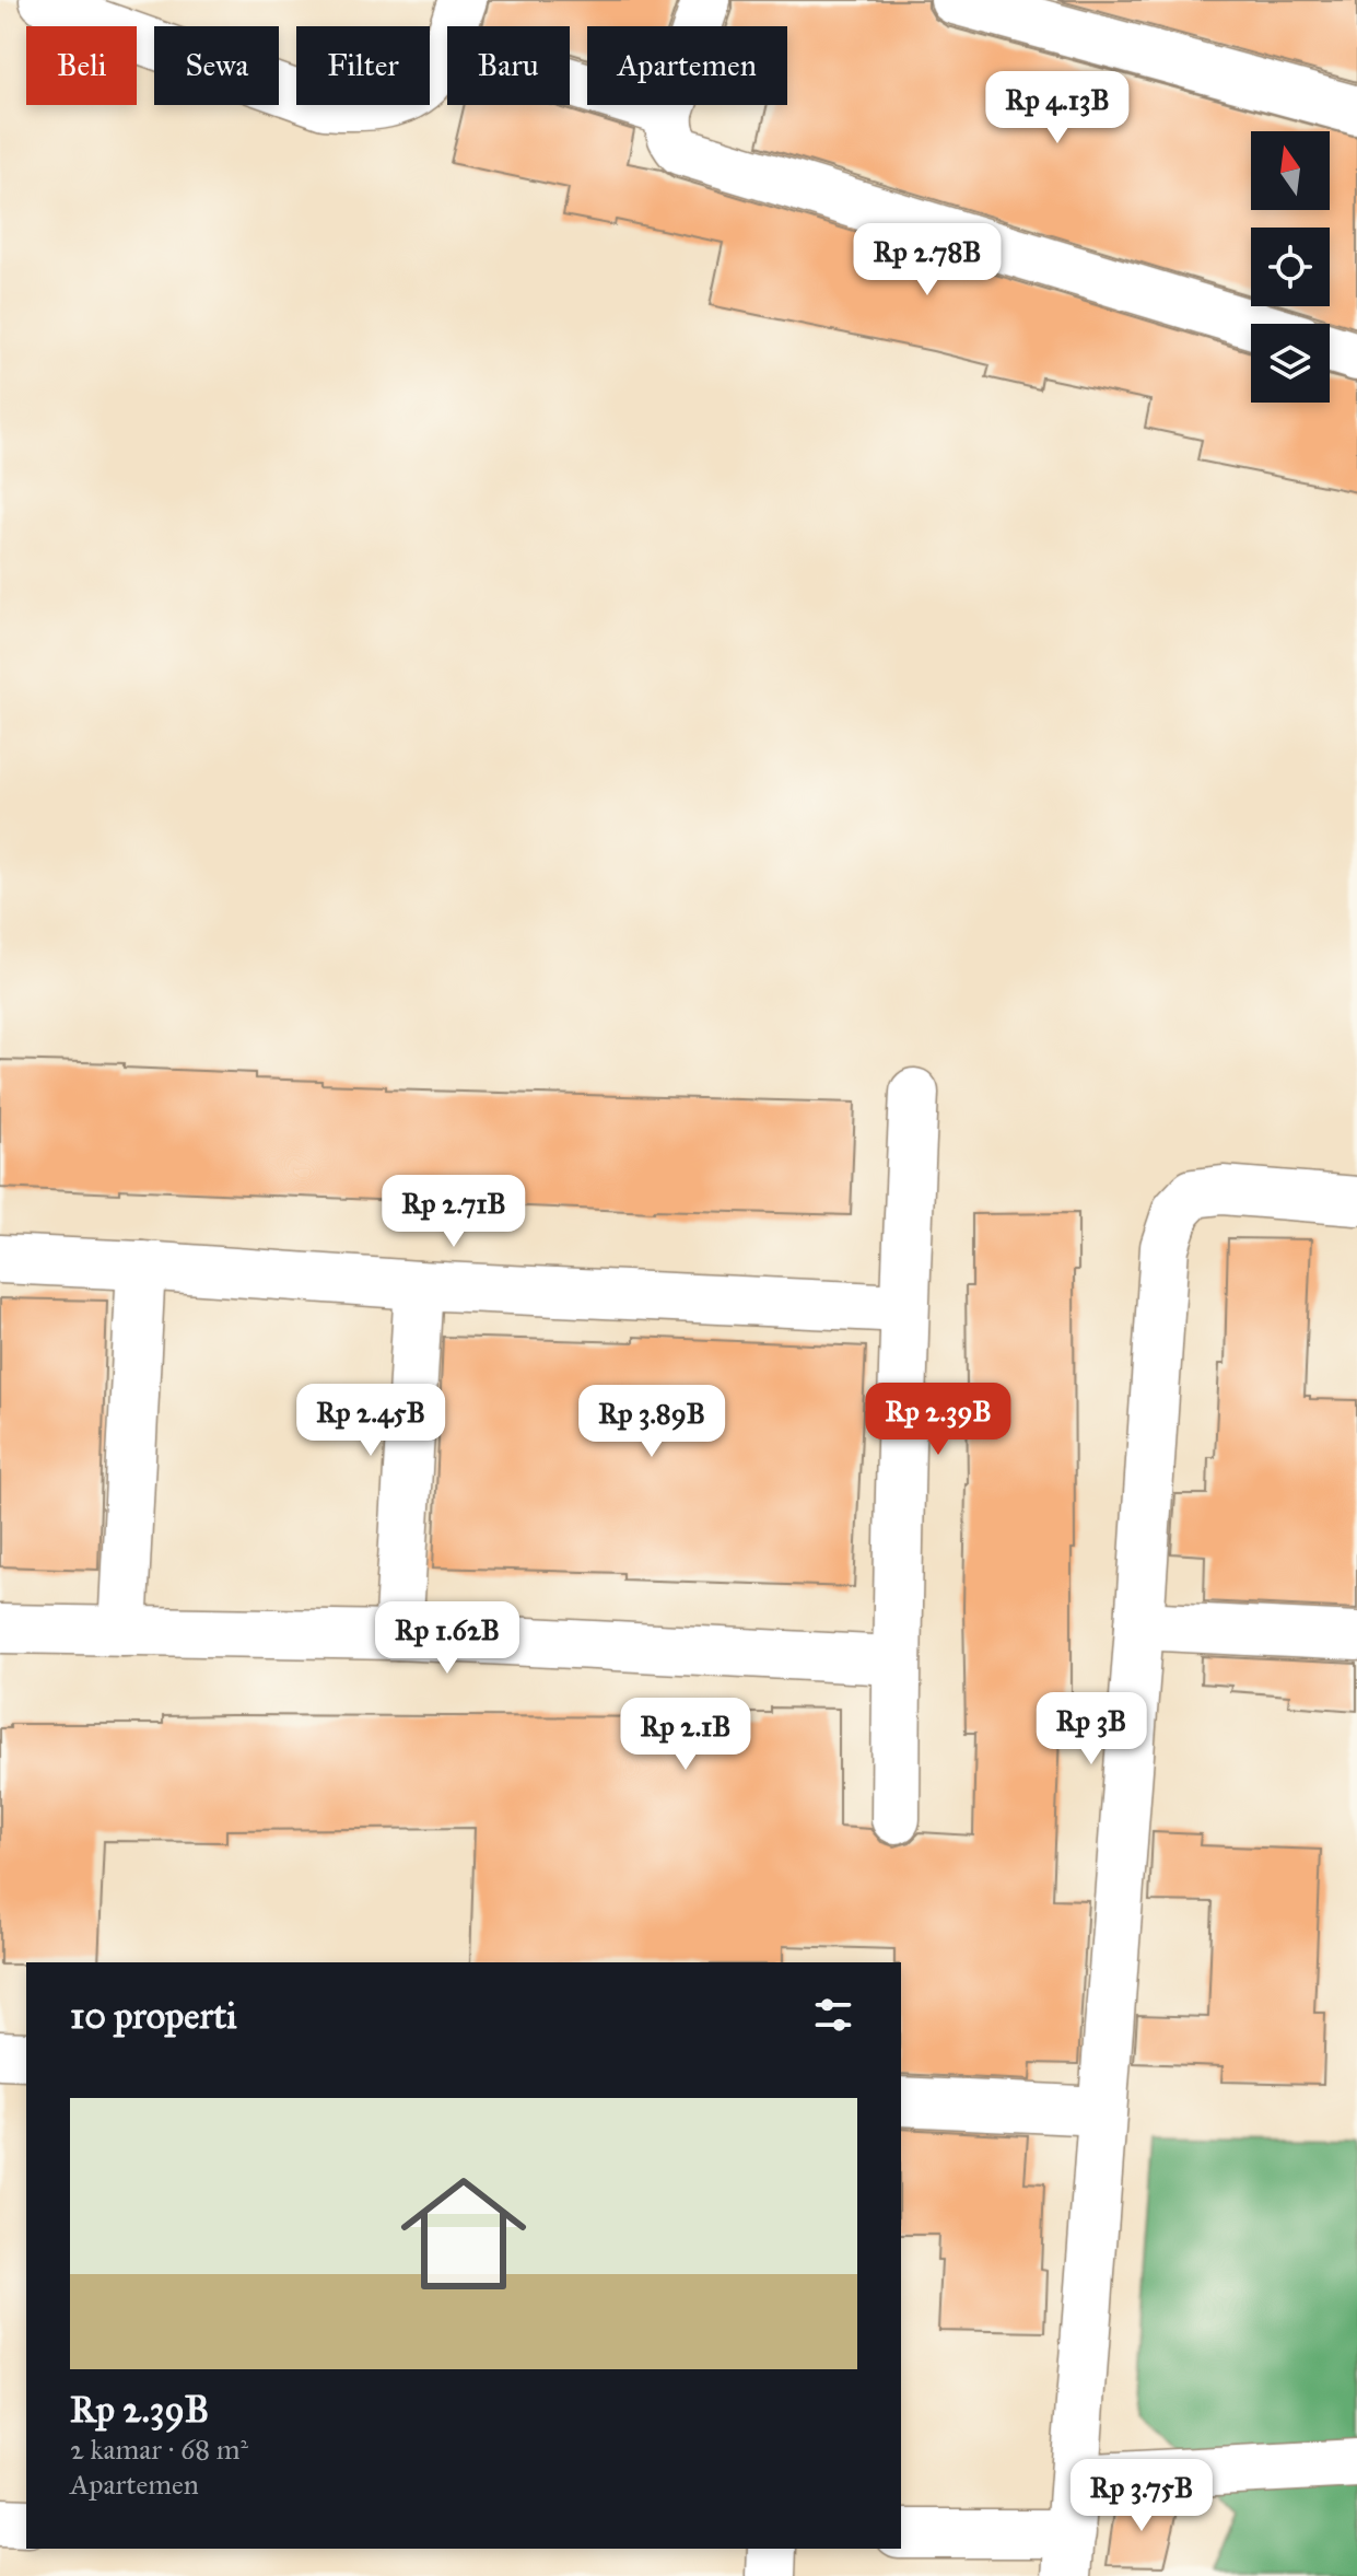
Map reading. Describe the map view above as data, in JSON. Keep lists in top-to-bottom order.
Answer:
{
  "north": "top",
  "page": {
    "chip": [
      "Beli",
      "Sewa",
      "Filter",
      "Baru",
      "Apartemen"
    ],
    "price": [
      "Rp 4.13B",
      "Rp 2.78B",
      "Rp 2.71B",
      "Rp 2.39B",
      "Rp 2.45B",
      "Rp 3.89B",
      "Rp 1.62B",
      "Rp 3B",
      "Rp 2.1B",
      "Rp 3.75B"
    ],
    "heading": "10 properti",
    "list": [
      {
        "name": "Rp 2.39B",
        "note": "2 kamar · 68 m² · Apartemen"
      }
    ]
  }
}
